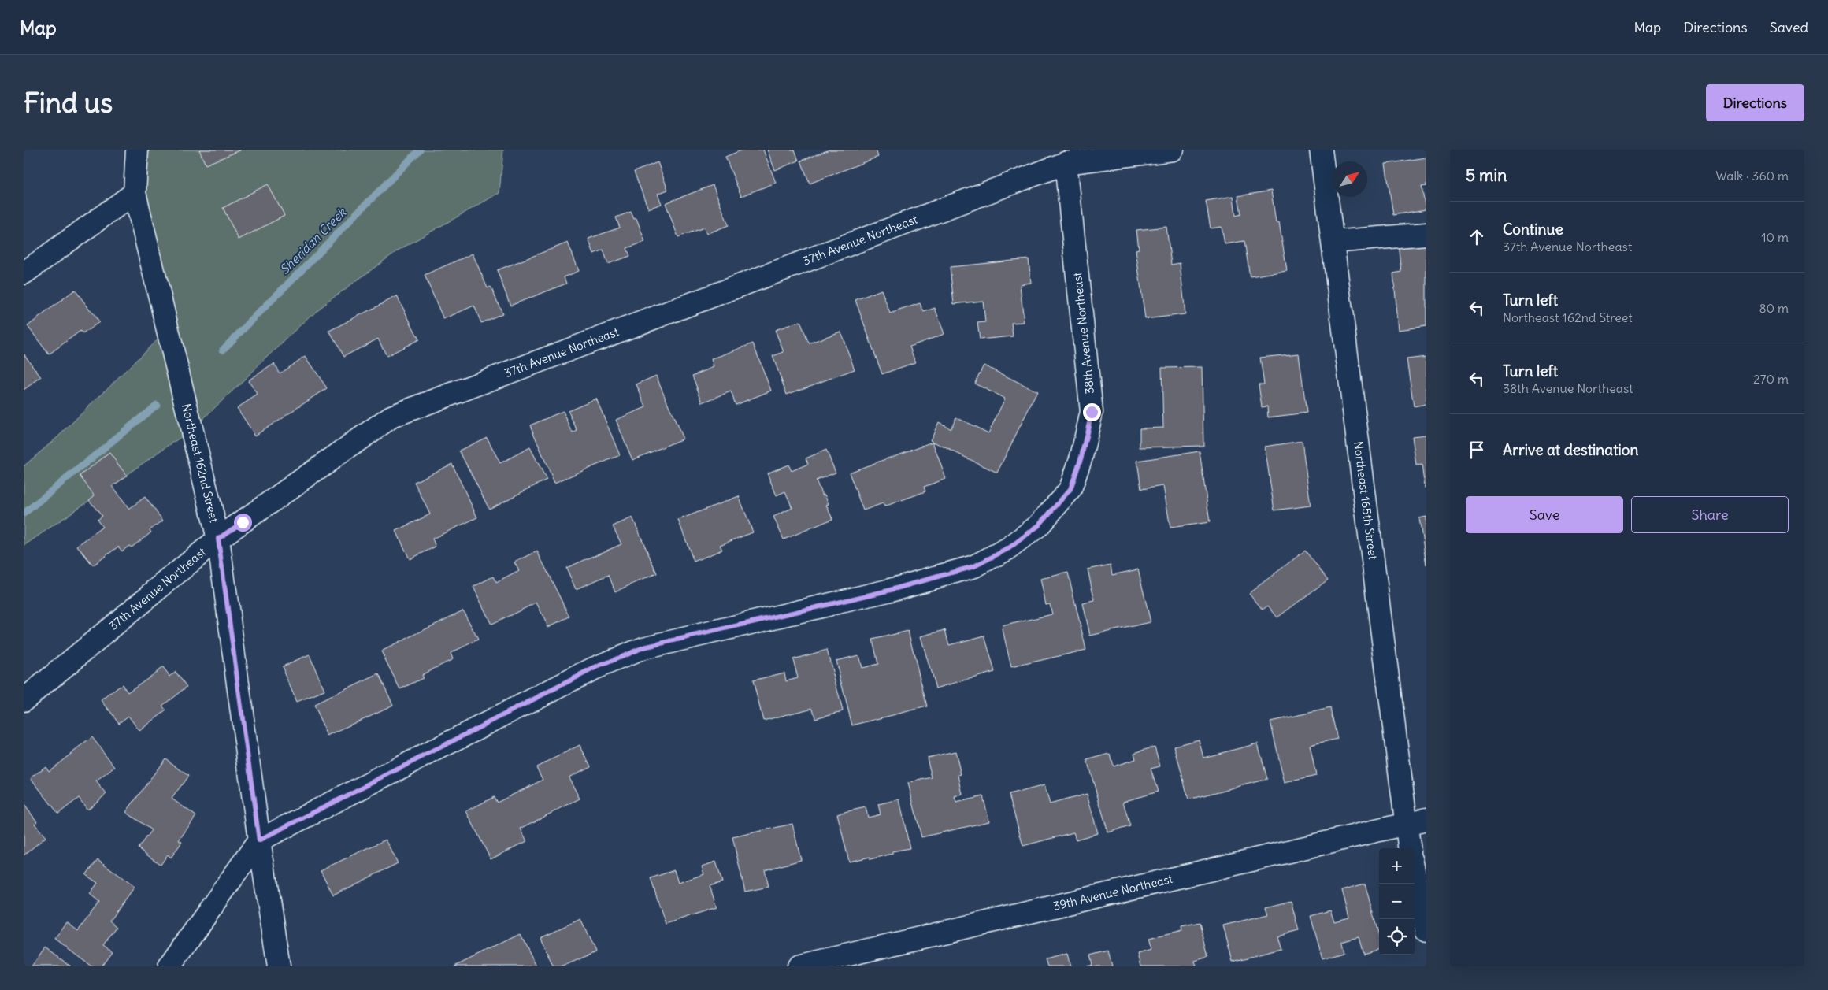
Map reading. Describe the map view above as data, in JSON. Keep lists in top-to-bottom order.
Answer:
{
  "streets": {
    "street": [
      "37th Avenue Northeast",
      "38th Avenue Northeast",
      "Northeast 162nd Street",
      "Northeast 165th Street",
      "39th Avenue Northeast"
    ]
  },
  "crossings": [
    ["37th Avenue Northeast", "38th Avenue Northeast"],
    ["37th Avenue Northeast", "Northeast 162nd Street"],
    ["38th Avenue Northeast", "Northeast 162nd Street"],
    ["Northeast 165th Street", "39th Avenue Northeast"]
  ],
  "water": ["Sheridan Creek"],
  "north": "top right",
  "page": {
    "header": "Map",
    "nav": ["Map", "Directions", "Saved"],
    "buttons": [
      "Directions",
      ["Save", "Share"]
    ],
    "title": "Find us",
    "heading": ["5 min", "Walk · 360 m"],
    "list": [
      ["Continue", "37th Avenue Northeast", "10 m"],
      ["Turn left", "Northeast 162nd Street", "80 m"],
      ["Turn left", "38th Avenue Northeast", "270 m"],
      "Arrive at destination"
    ],
    "map_buttons": ["+", "−"]
  }
}
